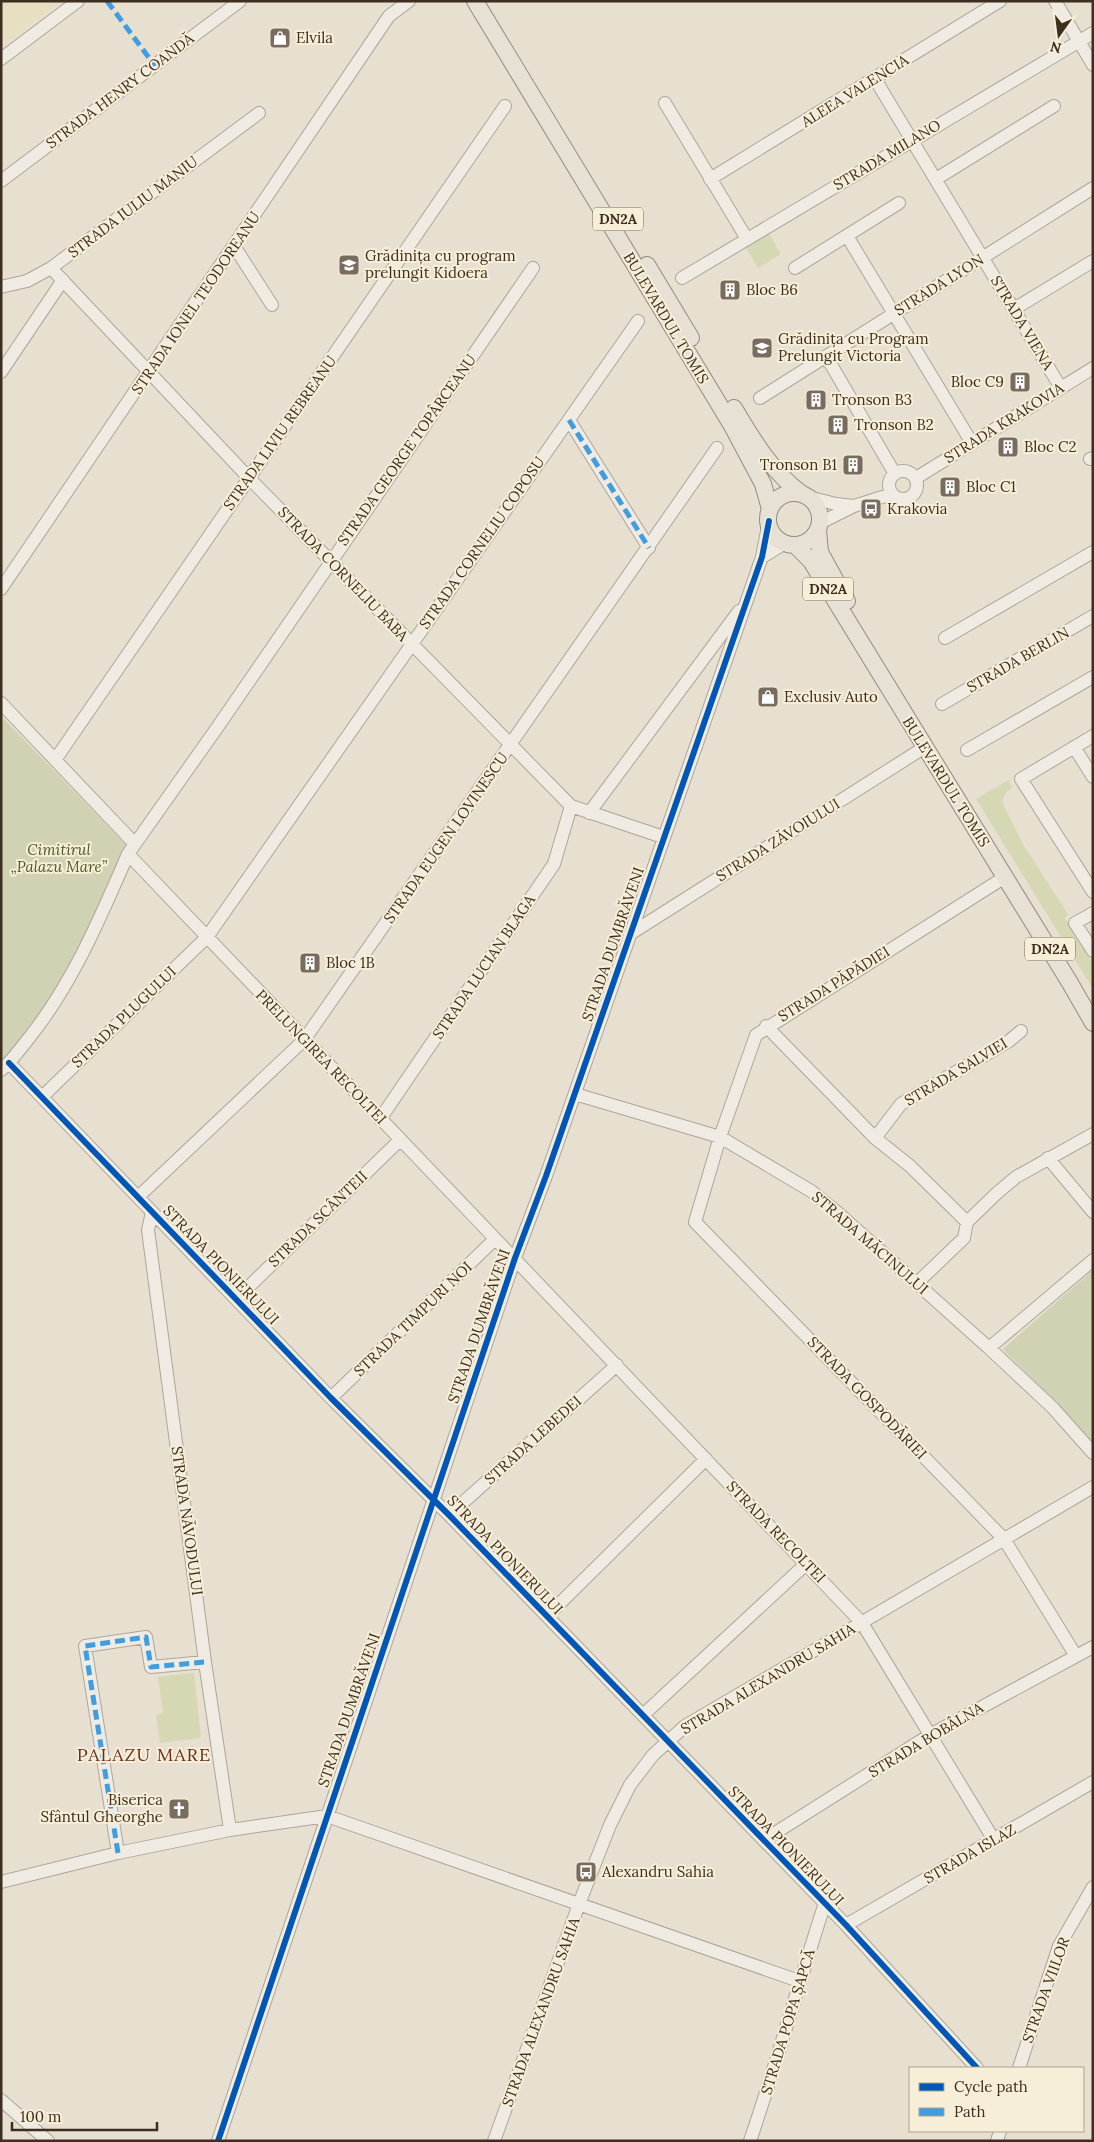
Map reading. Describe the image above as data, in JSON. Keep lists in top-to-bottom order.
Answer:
{
  "streets": {
    "main road": ["DN2A", "BULEVARDUL TOMIS"],
    "street": [
      "STRADA HENRY COANDĂ",
      "ALEEA VALENCIA",
      "STRADA MILANO",
      "STRADA IULIU MANIU",
      "STRADA LYON",
      "STRADA IONEL TEODOREANU",
      "STRADA VIENA",
      "STRADA KRAKOVIA",
      "STRADA LIVIU REBREANU",
      "STRADA GEORGE TOPÂRCEANU",
      "STRADA CORNELIU COPOSU",
      "STRADA CORNELIU BABA",
      "STRADA BERLIN",
      "STRADA EUGEN LOVINESCU",
      "STRADA ZĂVOIULUI",
      "STRADA DUMBRĂVENI",
      "STRADA LUCIAN BLAGA",
      "STRADA PĂPĂDIEI",
      "STRADA PLUGULUI",
      "PRELUNGIREA RECOLTEI",
      "STRADA SALVIEI",
      "STRADA SCÂNTEII",
      "STRADA MĂCINULUI",
      "STRADA PIONIERULUI",
      "STRADA TIMPURI NOI",
      "STRADA GOSPODĂRIEI",
      "STRADA LEBEDEI",
      "STRADA NĂVODULUI",
      "STRADA RECOLTEI",
      "STRADA ALEXANDRU SAHIA",
      "STRADA BOBÂLNA",
      "STRADA ISLAZ",
      "STRADA VIILOR",
      "STRADA POPA ȘAPCĂ"
    ]
  },
  "crossings": [
    ["ALEEA VALENCIA", "STRADA VIENA"],
    ["STRADA MILANO", "STRADA VIENA"],
    ["STRADA IULIU MANIU", "STRADA CORNELIU BABA"],
    ["DN2A", "BULEVARDUL TOMIS"],
    ["DN2A", "STRADA DUMBRĂVENI"],
    ["STRADA LYON", "STRADA VIENA"],
    ["STRADA IONEL TEODOREANU", "STRADA CORNELIU BABA"],
    ["BULEVARDUL TOMIS", "STRADA ZĂVOIULUI"],
    ["BULEVARDUL TOMIS", "STRADA DUMBRĂVENI"],
    ["BULEVARDUL TOMIS", "STRADA PĂPĂDIEI"],
    ["STRADA VIENA", "STRADA KRAKOVIA"],
    ["STRADA LIVIU REBREANU", "STRADA CORNELIU BABA"],
    ["STRADA LIVIU REBREANU", "PRELUNGIREA RECOLTEI"],
    ["STRADA GEORGE TOPÂRCEANU", "STRADA CORNELIU BABA"],
    ["STRADA GEORGE TOPÂRCEANU", "PRELUNGIREA RECOLTEI"],
    ["STRADA GEORGE TOPÂRCEANU", "STRADA PIONIERULUI"],
    ["STRADA CORNELIU COPOSU", "STRADA CORNELIU BABA"],
    ["STRADA CORNELIU COPOSU", "STRADA PLUGULUI"],
    ["STRADA CORNELIU COPOSU", "PRELUNGIREA RECOLTEI"],
    ["STRADA CORNELIU BABA", "STRADA EUGEN LOVINESCU"],
    ["STRADA CORNELIU BABA", "STRADA DUMBRĂVENI"],
    ["STRADA CORNELIU BABA", "STRADA LUCIAN BLAGA"],
    ["STRADA EUGEN LOVINESCU", "PRELUNGIREA RECOLTEI"],
    ["STRADA EUGEN LOVINESCU", "STRADA PIONIERULUI"],
    ["STRADA ZĂVOIULUI", "STRADA DUMBRĂVENI"],
    ["STRADA DUMBRĂVENI", "PRELUNGIREA RECOLTEI"],
    ["STRADA DUMBRĂVENI", "STRADA MĂCINULUI"],
    ["STRADA DUMBRĂVENI", "STRADA PIONIERULUI"],
    ["STRADA DUMBRĂVENI", "STRADA RECOLTEI"],
    ["STRADA LUCIAN BLAGA", "PRELUNGIREA RECOLTEI"],
    ["STRADA PĂPĂDIEI", "STRADA MĂCINULUI"],
    ["STRADA PĂPĂDIEI", "STRADA GOSPODĂRIEI"],
    ["STRADA PLUGULUI", "PRELUNGIREA RECOLTEI"],
    ["STRADA PLUGULUI", "STRADA PIONIERULUI"],
    ["PRELUNGIREA RECOLTEI", "STRADA SCÂNTEII"],
    ["PRELUNGIREA RECOLTEI", "STRADA TIMPURI NOI"],
    ["PRELUNGIREA RECOLTEI", "STRADA RECOLTEI"],
    ["STRADA SCÂNTEII", "STRADA PIONIERULUI"],
    ["STRADA MĂCINULUI", "STRADA GOSPODĂRIEI"],
    ["STRADA PIONIERULUI", "STRADA TIMPURI NOI"],
    ["STRADA PIONIERULUI", "STRADA LEBEDEI"],
    ["STRADA PIONIERULUI", "STRADA NĂVODULUI"],
    ["STRADA PIONIERULUI", "STRADA ALEXANDRU SAHIA"],
    ["STRADA PIONIERULUI", "STRADA BOBÂLNA"],
    ["STRADA PIONIERULUI", "STRADA ISLAZ"],
    ["STRADA PIONIERULUI", "STRADA POPA ȘAPCĂ"],
    ["STRADA GOSPODĂRIEI", "STRADA ALEXANDRU SAHIA"],
    ["STRADA GOSPODĂRIEI", "STRADA BOBÂLNA"],
    ["STRADA LEBEDEI", "STRADA RECOLTEI"],
    ["STRADA RECOLTEI", "STRADA ALEXANDRU SAHIA"],
    ["STRADA RECOLTEI", "STRADA BOBÂLNA"],
    ["STRADA RECOLTEI", "STRADA ISLAZ"]
  ],
  "districts": ["PALAZU MARE"],
  "parks": ["Cimitirul „Palazu Mare”"],
  "places": {
    "shop": ["Elvila", "Exclusiv Auto"],
    "school or university": ["Grădinița cu program prelungit Kidoera", "Grădinița cu Program Prelungit Victoria"],
    "building": [
      "Bloc B6",
      "Bloc C9",
      "Tronson B3",
      "Tronson B2",
      "Bloc C2",
      "Tronson B1",
      "Bloc C1",
      "Bloc 1B"
    ],
    "bus stop": ["Krakovia", "Alexandru Sahia"],
    "church": ["Biserica Sfântul Gheorghe"]
  },
  "legend": ["Cycle path", "Path"],
  "scale_bar": "100 m",
  "north": "bottom"
}
